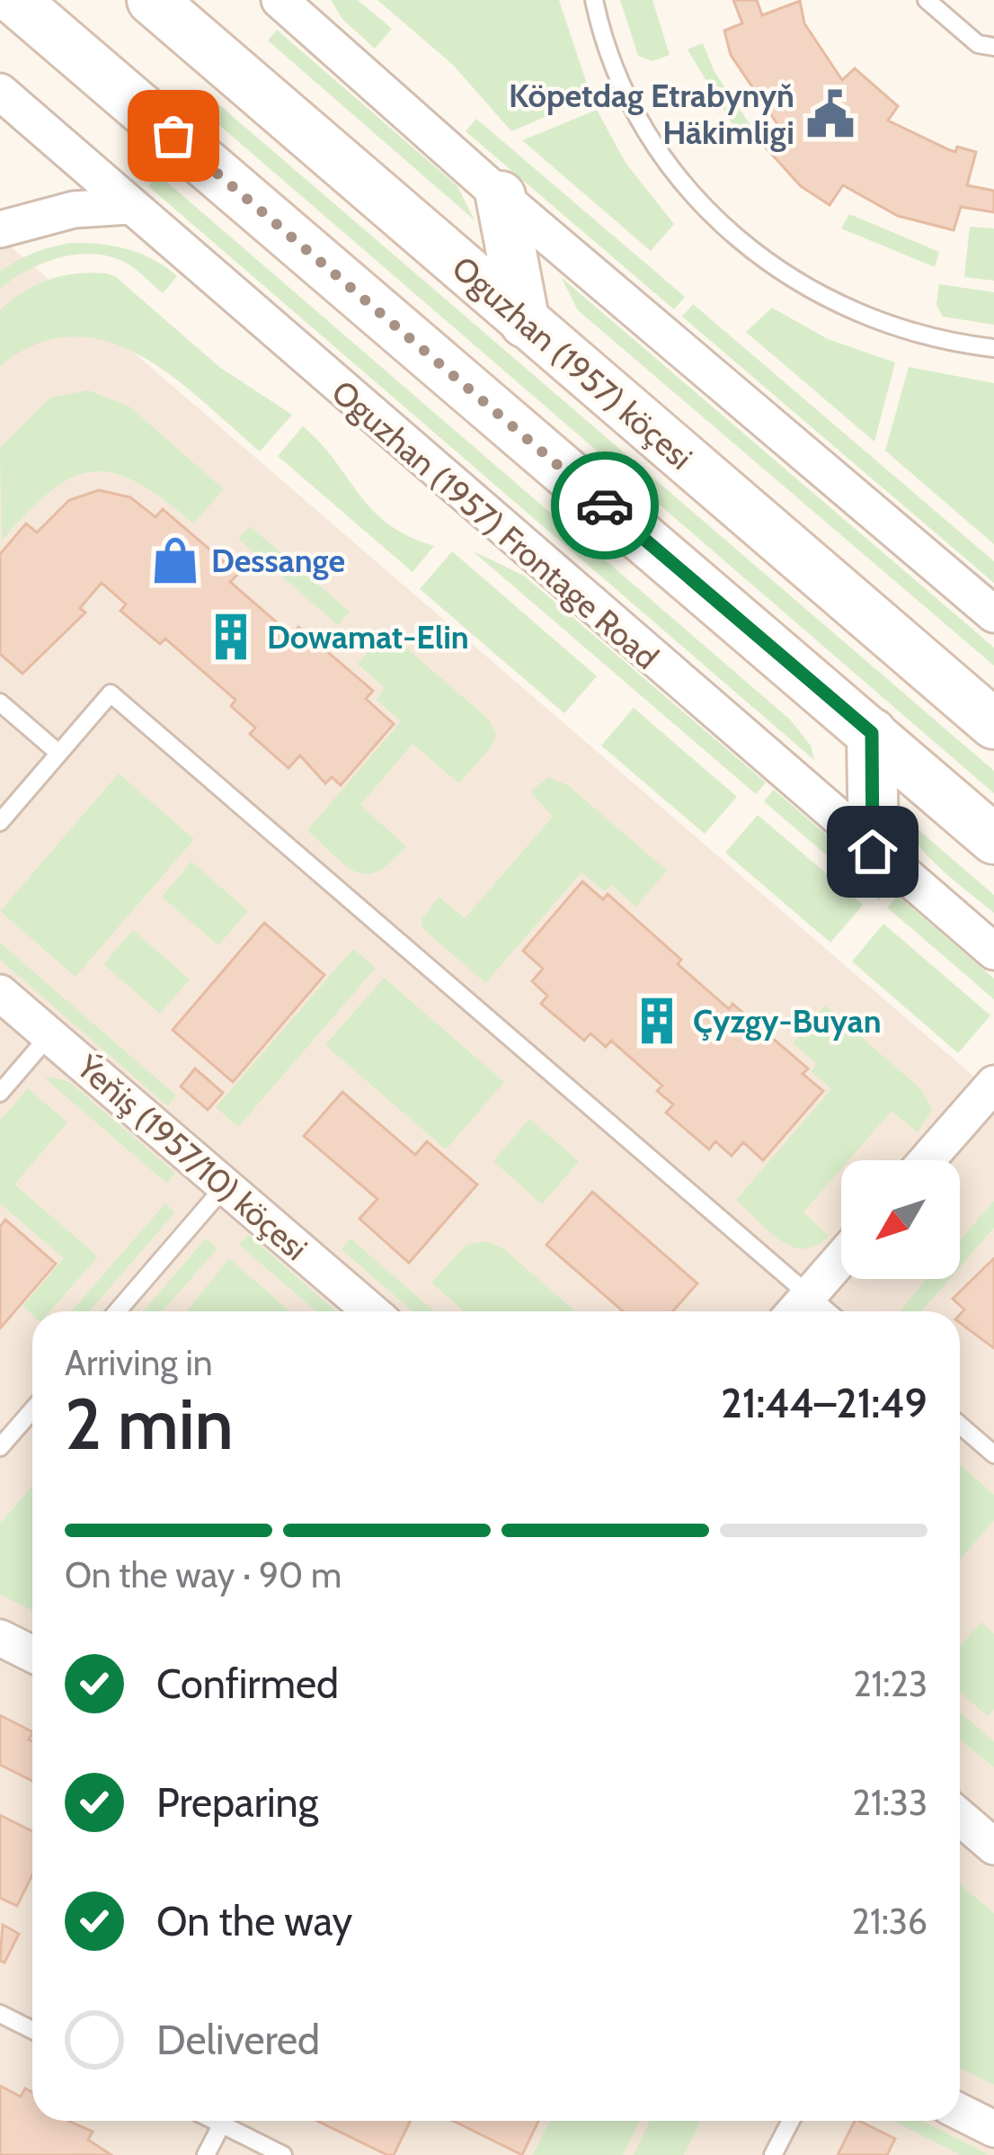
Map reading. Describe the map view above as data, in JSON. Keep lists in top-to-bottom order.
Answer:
{
  "streets": {
    "main road": ["Oguzhan (1957) köçesi"],
    "street": ["Oguzhan (1957) Frontage Road", "Ýeňiş (1957/10) köçesi"]
  },
  "places": {
    "public building": ["Köpetdag Etrabynyň Häkimligi"],
    "shop": ["Dessange"],
    "building": ["Dowamat-Elin", "Çyzgy-Buyan"]
  },
  "north": "bottom left",
  "page": {
    "heading": ["2 min", "Arriving in", "21:44–21:49"],
    "bar": "On the way · 90 m",
    "list": [
      ["Confirmed", "21:23"],
      ["Preparing", "21:33"],
      ["On the way", "21:36"],
      "Delivered"
    ]
  }
}
